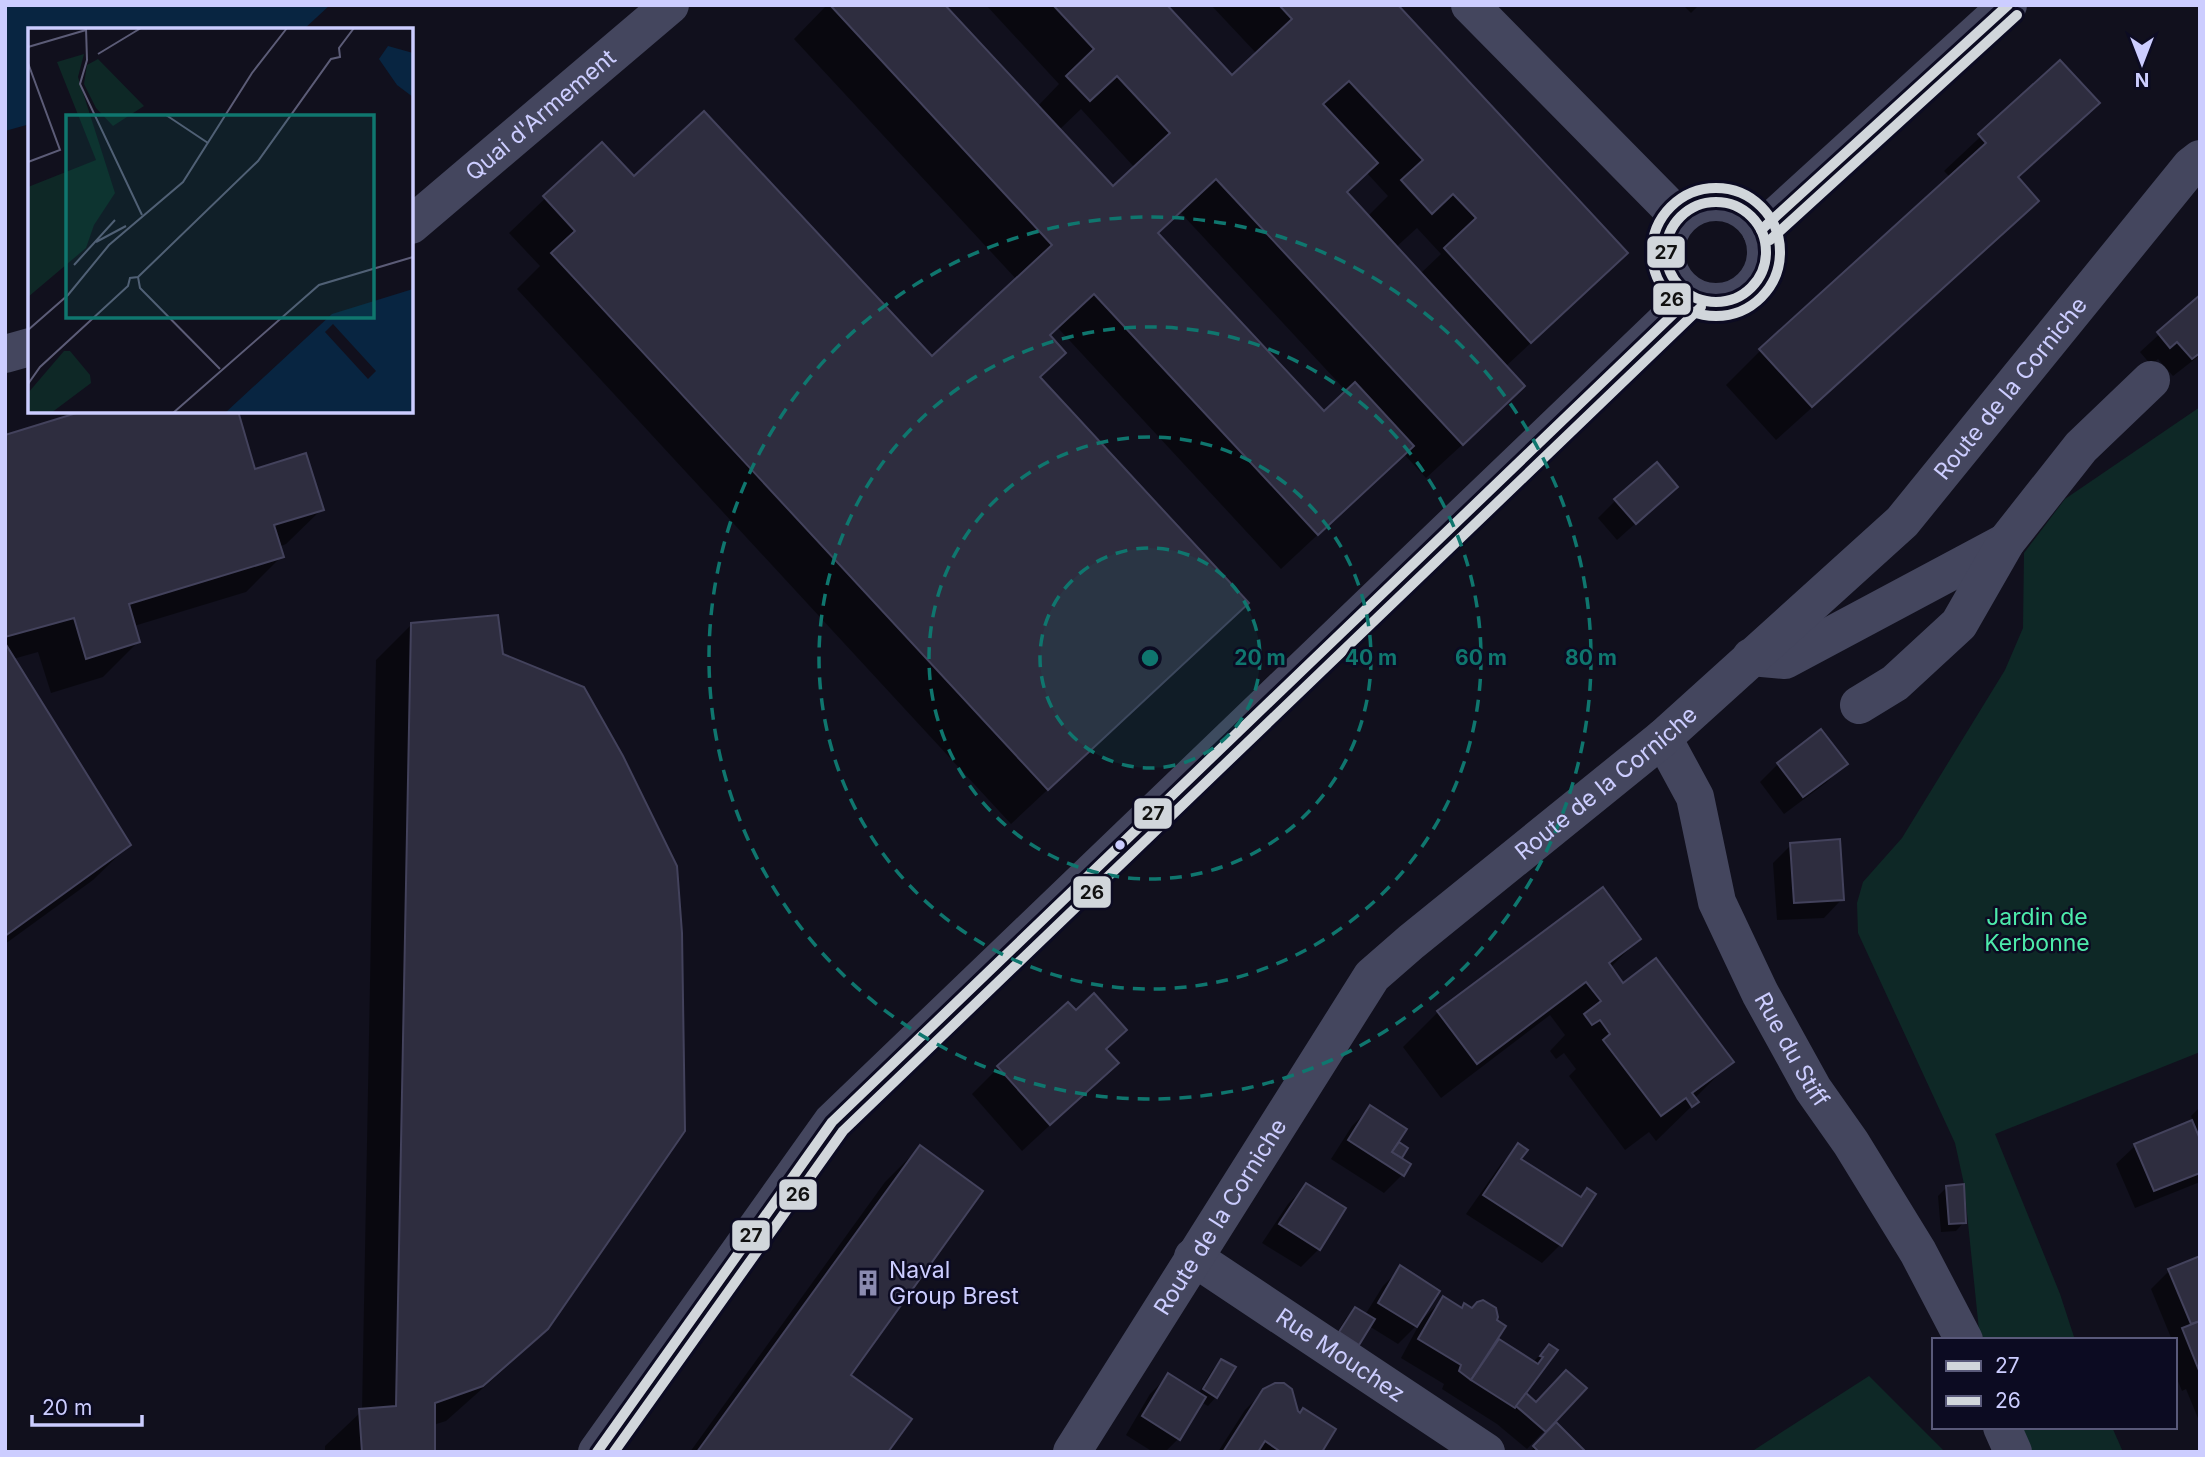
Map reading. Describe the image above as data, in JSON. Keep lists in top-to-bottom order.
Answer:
{
  "streets": {
    "street": [
      "Quai d'Armement",
      "Route de la Corniche",
      "Rue du Stiff",
      "Rue Mouchez"
    ]
  },
  "crossings": [
    ["Route de la Corniche", "Rue du Stiff"],
    ["Route de la Corniche", "Rue Mouchez"]
  ],
  "parks": ["Jardin de Kerbonne"],
  "places": {
    "building": ["Naval Group Brest"]
  },
  "lines": ["transit line 27", "transit line 26"],
  "legend": ["27", "26"],
  "scale_bar": "20 m",
  "north": "bottom",
  "rings": [
    "20 m",
    "40 m",
    "60 m",
    "80 m"
  ]
}
